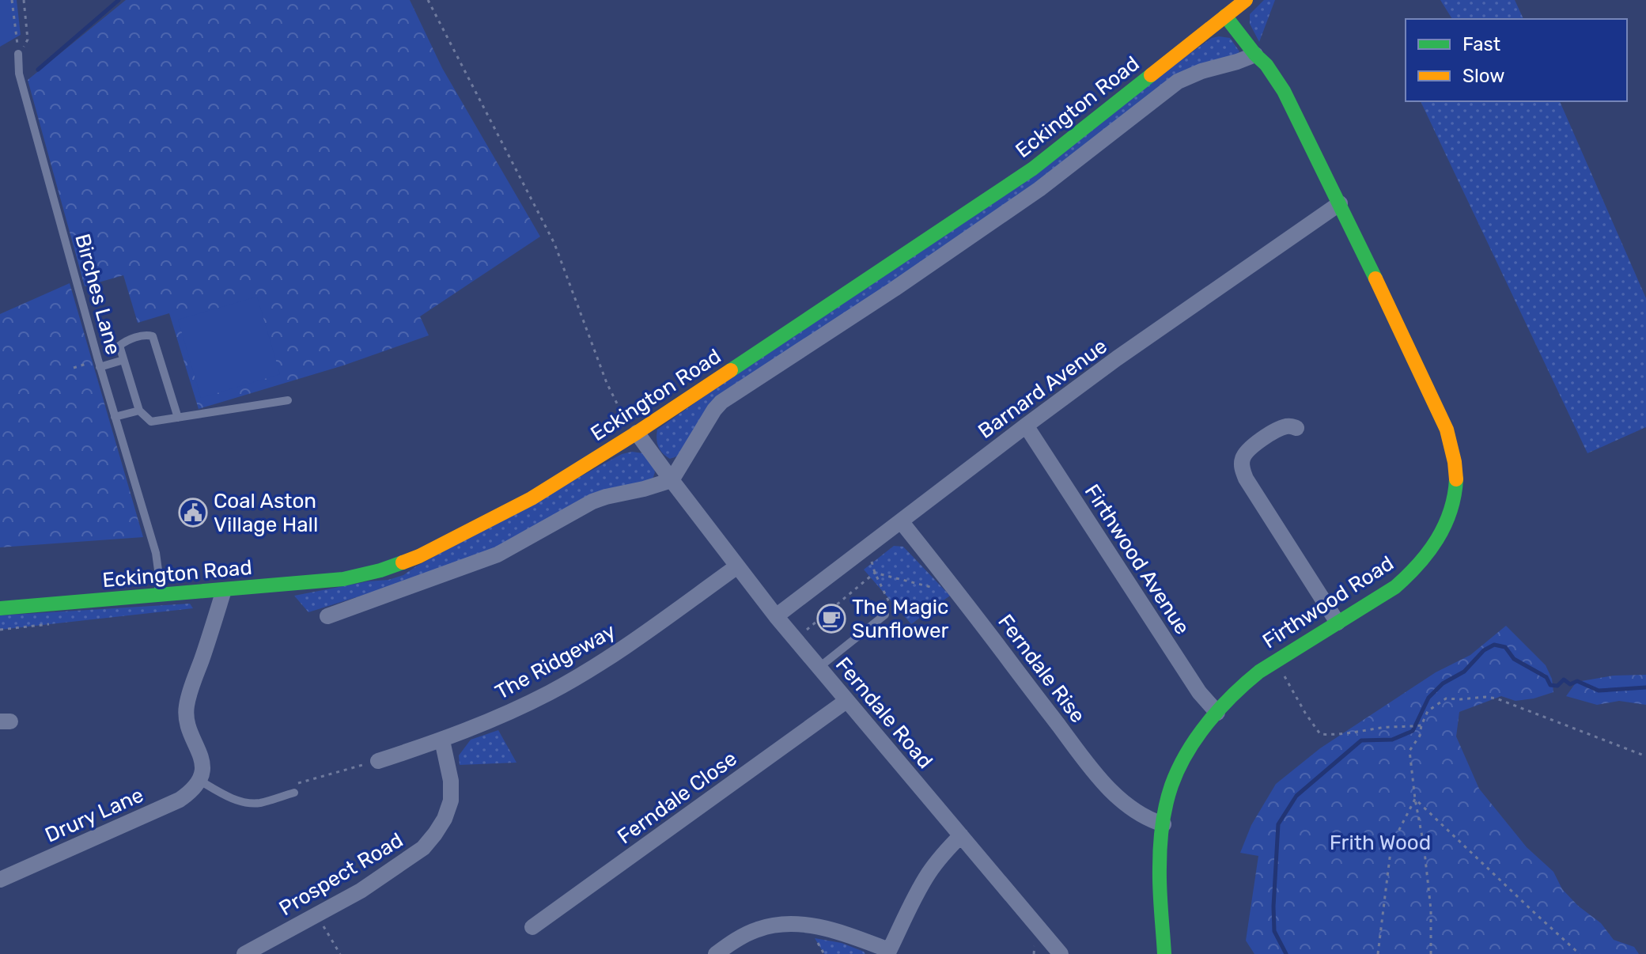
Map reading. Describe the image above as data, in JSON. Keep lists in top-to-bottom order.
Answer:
{
  "streets": {
    "main road": ["Eckington Road", "Firthwood Road"],
    "street": [
      "Barnard Avenue",
      "Firthwood Avenue",
      "The Ridgeway",
      "Ferndale Rise",
      "Ferndale Road",
      "Ferndale Close",
      "Drury Lane",
      "Prospect Road"
    ],
    "lane": ["Birches Lane"]
  },
  "crossings": [
    ["Eckington Road", "Birches Lane"],
    ["Eckington Road", "Firthwood Road"],
    ["Eckington Road", "Ferndale Road"],
    ["Barnard Avenue", "Firthwood Avenue"],
    ["Barnard Avenue", "Firthwood Road"],
    ["Barnard Avenue", "Ferndale Rise"],
    ["Barnard Avenue", "Ferndale Road"],
    ["Firthwood Avenue", "Firthwood Road"],
    ["Firthwood Road", "Ferndale Rise"],
    ["The Ridgeway", "Ferndale Road"],
    ["The Ridgeway", "Prospect Road"],
    ["Ferndale Road", "Ferndale Close"]
  ],
  "parks": ["Frith Wood"],
  "places": {
    "public building": ["Coal Aston Village Hall"],
    "cafe": ["The Magic Sunflower"]
  },
  "legend": ["Fast", "Slow"]
}
